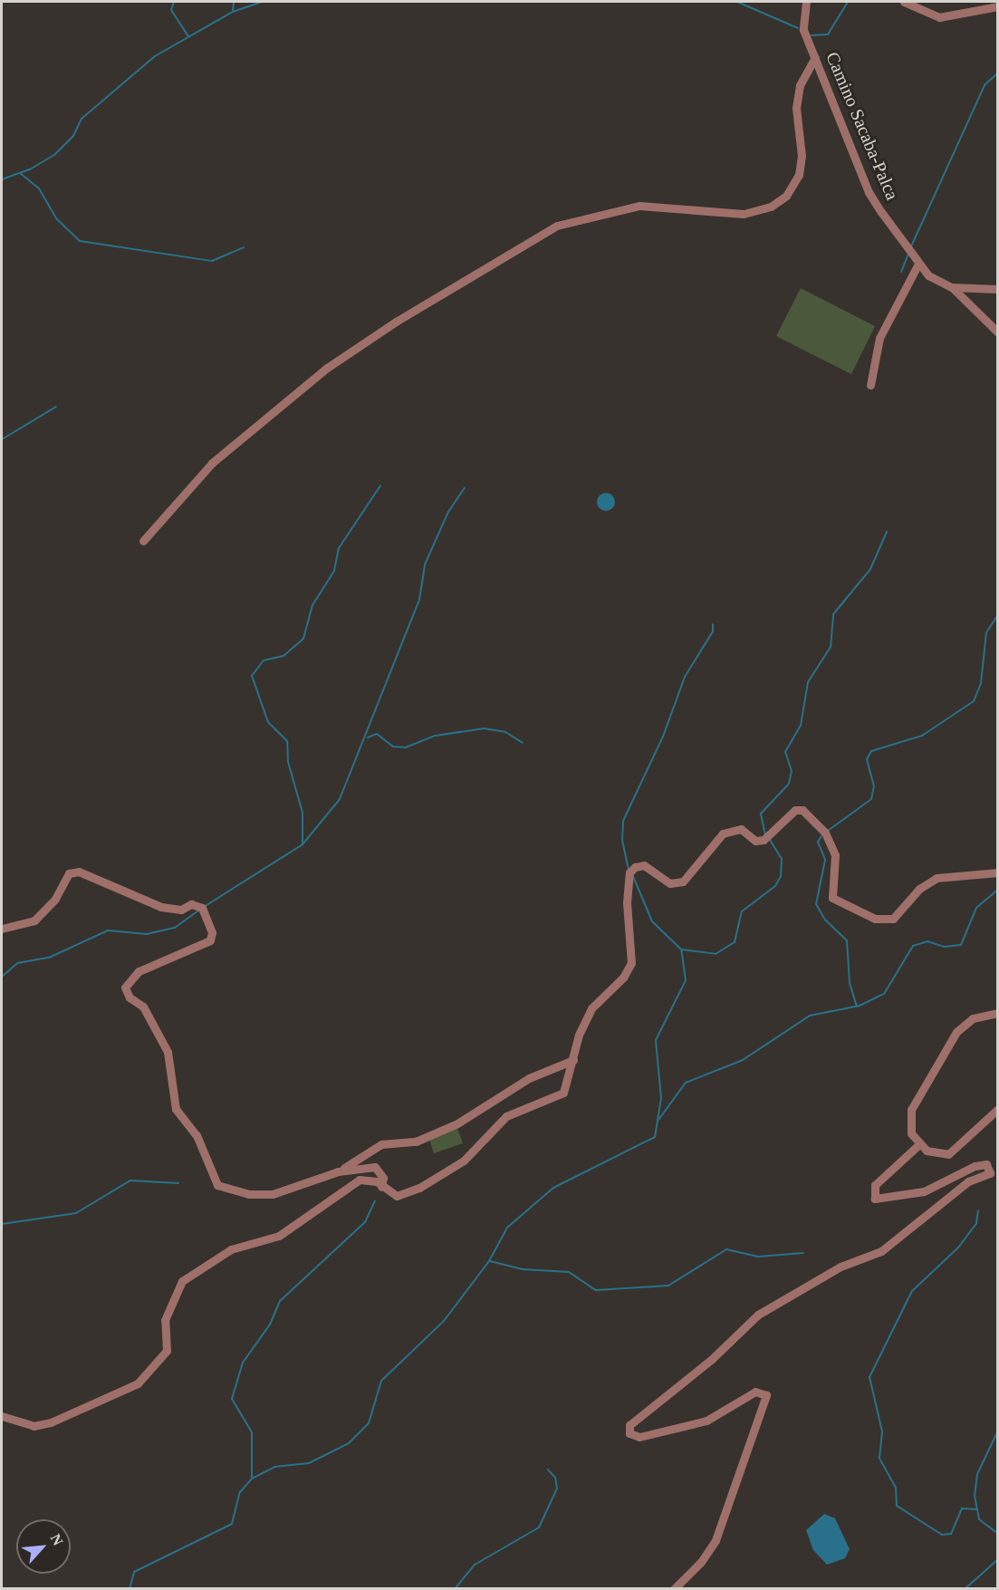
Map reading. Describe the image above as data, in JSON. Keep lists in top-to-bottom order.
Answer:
{
  "streets": {
    "street": ["Camino Sacaba-Palca"]
  },
  "north": "top right"
}
